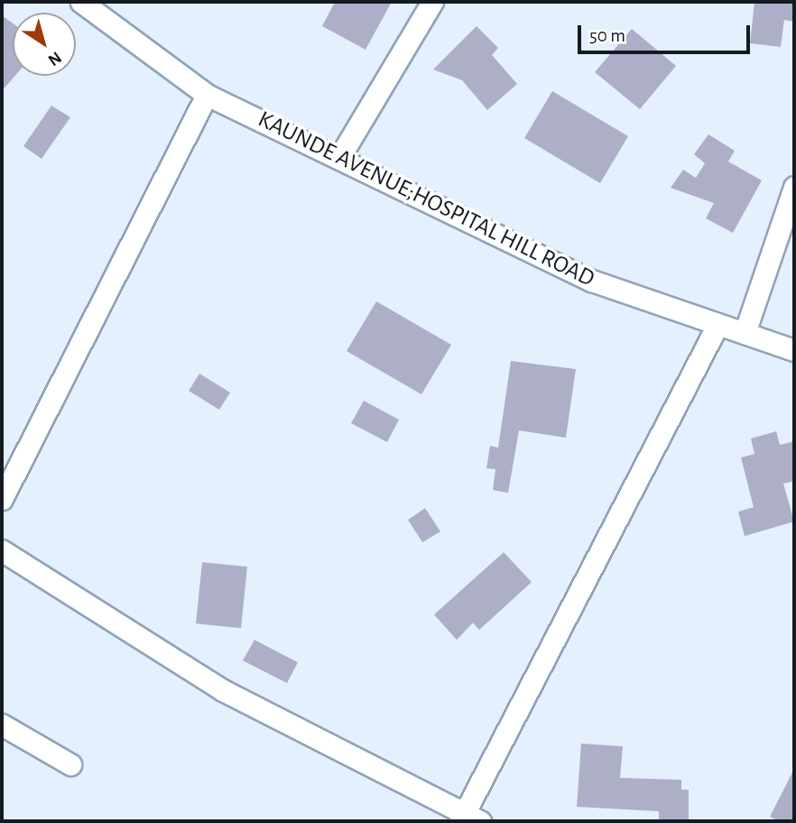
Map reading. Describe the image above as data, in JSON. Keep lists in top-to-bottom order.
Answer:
{
  "streets": {
    "street": ["KAUNDE AVENUE;HOSPITAL HILL ROAD"]
  },
  "scale_bar": "50 m",
  "north": "bottom right"
}
